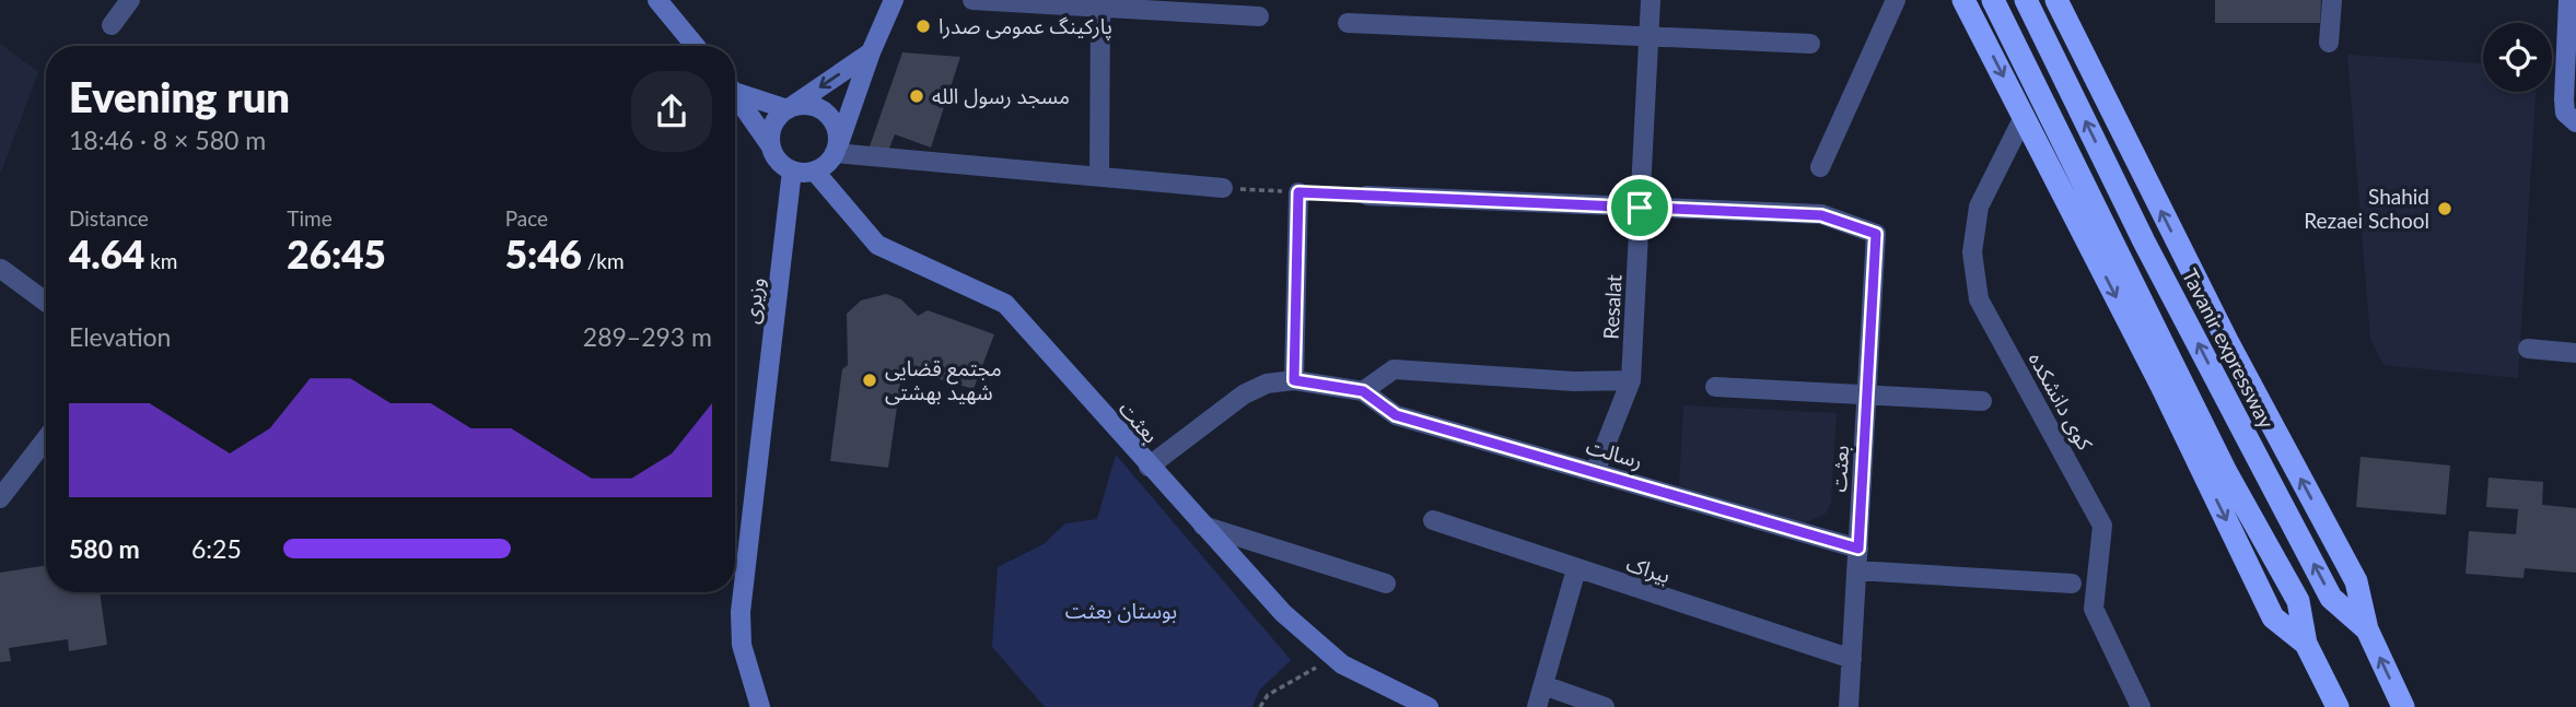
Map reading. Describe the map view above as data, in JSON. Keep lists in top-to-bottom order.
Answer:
{
  "streets": {
    "highway": ["Tavanir expressway"],
    "main road": ["وزیری", "بعثت"],
    "street": [
      "Resalat",
      "کوی دانشکده",
      "رسالت",
      "بیراک"
    ]
  },
  "crossings": [
    ["وزیری", "بعثت"],
    ["Resalat", "بعثت"],
    ["Resalat", "رسالت"],
    ["بعثت", "رسالت"],
    ["بعثت", "بیراک"]
  ],
  "parks": ["بوستان بعثت"],
  "places": [
    "پارکینگ عمومی صدرا",
    "مسجد رسول الله",
    "Shahid Rezaei School",
    "مجتمع قضایی شهید بهشتی"
  ],
  "page": {
    "heading": ["Evening run", "18:46 · 8 × 580 m"],
    "stats": [
      ["Distance", "4.64 km"],
      ["Time", "26:45"],
      ["Pace", "5:46 /km"]
    ],
    "chart": ["Elevation", "289–293 m"],
    "list": [
      {
        "name": "580 m",
        "note": "6:25"
      }
    ]
  }
}
